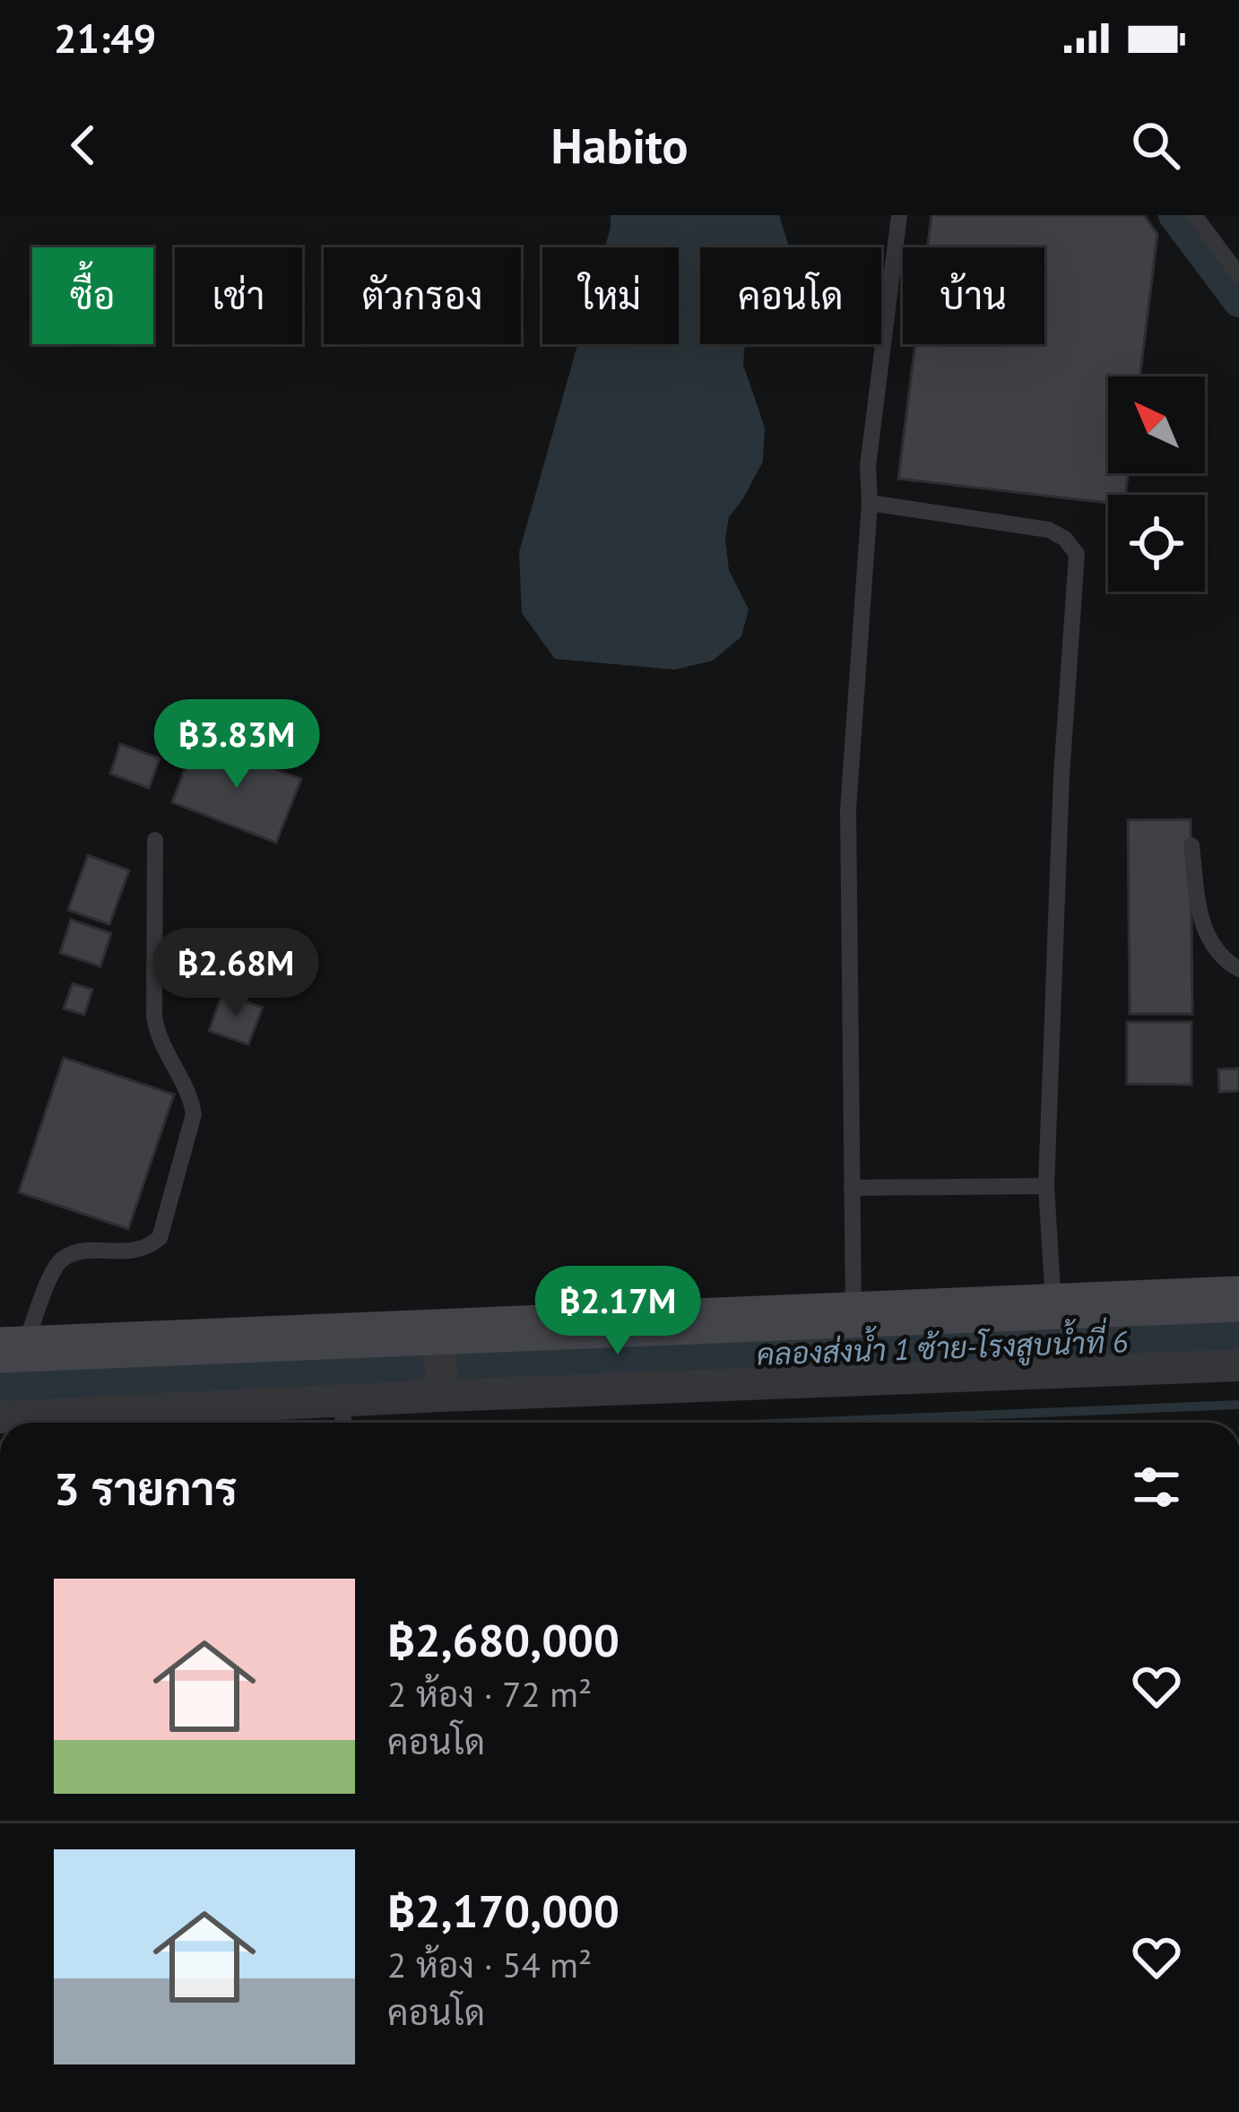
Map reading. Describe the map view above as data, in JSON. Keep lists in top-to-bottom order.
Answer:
{
  "water": ["คลองส่งน้ำ 1 ซ้าย-โรงสูบน้ำที่ 6"],
  "north": "top left",
  "page": {
    "status": "21:49",
    "header": "Habito",
    "chip": [
      "ซื้อ",
      "เช่า",
      "ตัวกรอง",
      "ใหม่",
      "คอนโด",
      "บ้าน"
    ],
    "price": ["฿3.83M", "฿2.68M", "฿2.17M"],
    "heading": "3 รายการ",
    "list": [
      {
        "name": "฿2,680,000",
        "note": "2 ห้อง · 72 m² · คอนโด"
      },
      {
        "name": "฿2,170,000",
        "note": "2 ห้อง · 54 m² · คอนโด"
      }
    ]
  }
}
